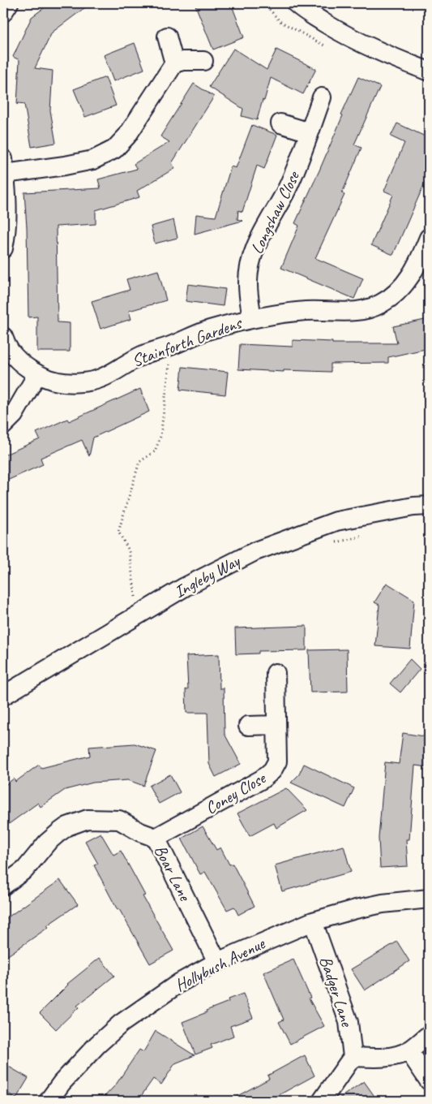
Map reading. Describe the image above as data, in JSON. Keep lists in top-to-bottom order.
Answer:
{
  "streets": {
    "street": [
      "Longshaw Close",
      "Stainforth Gardens",
      "Ingleby Way",
      "Coney Close",
      "Boar Lane",
      "Hollybush Avenue",
      "Badger Lane"
    ]
  },
  "crossings": [
    ["Longshaw Close", "Stainforth Gardens"],
    ["Coney Close", "Boar Lane"],
    ["Boar Lane", "Hollybush Avenue"],
    ["Hollybush Avenue", "Badger Lane"]
  ]
}
